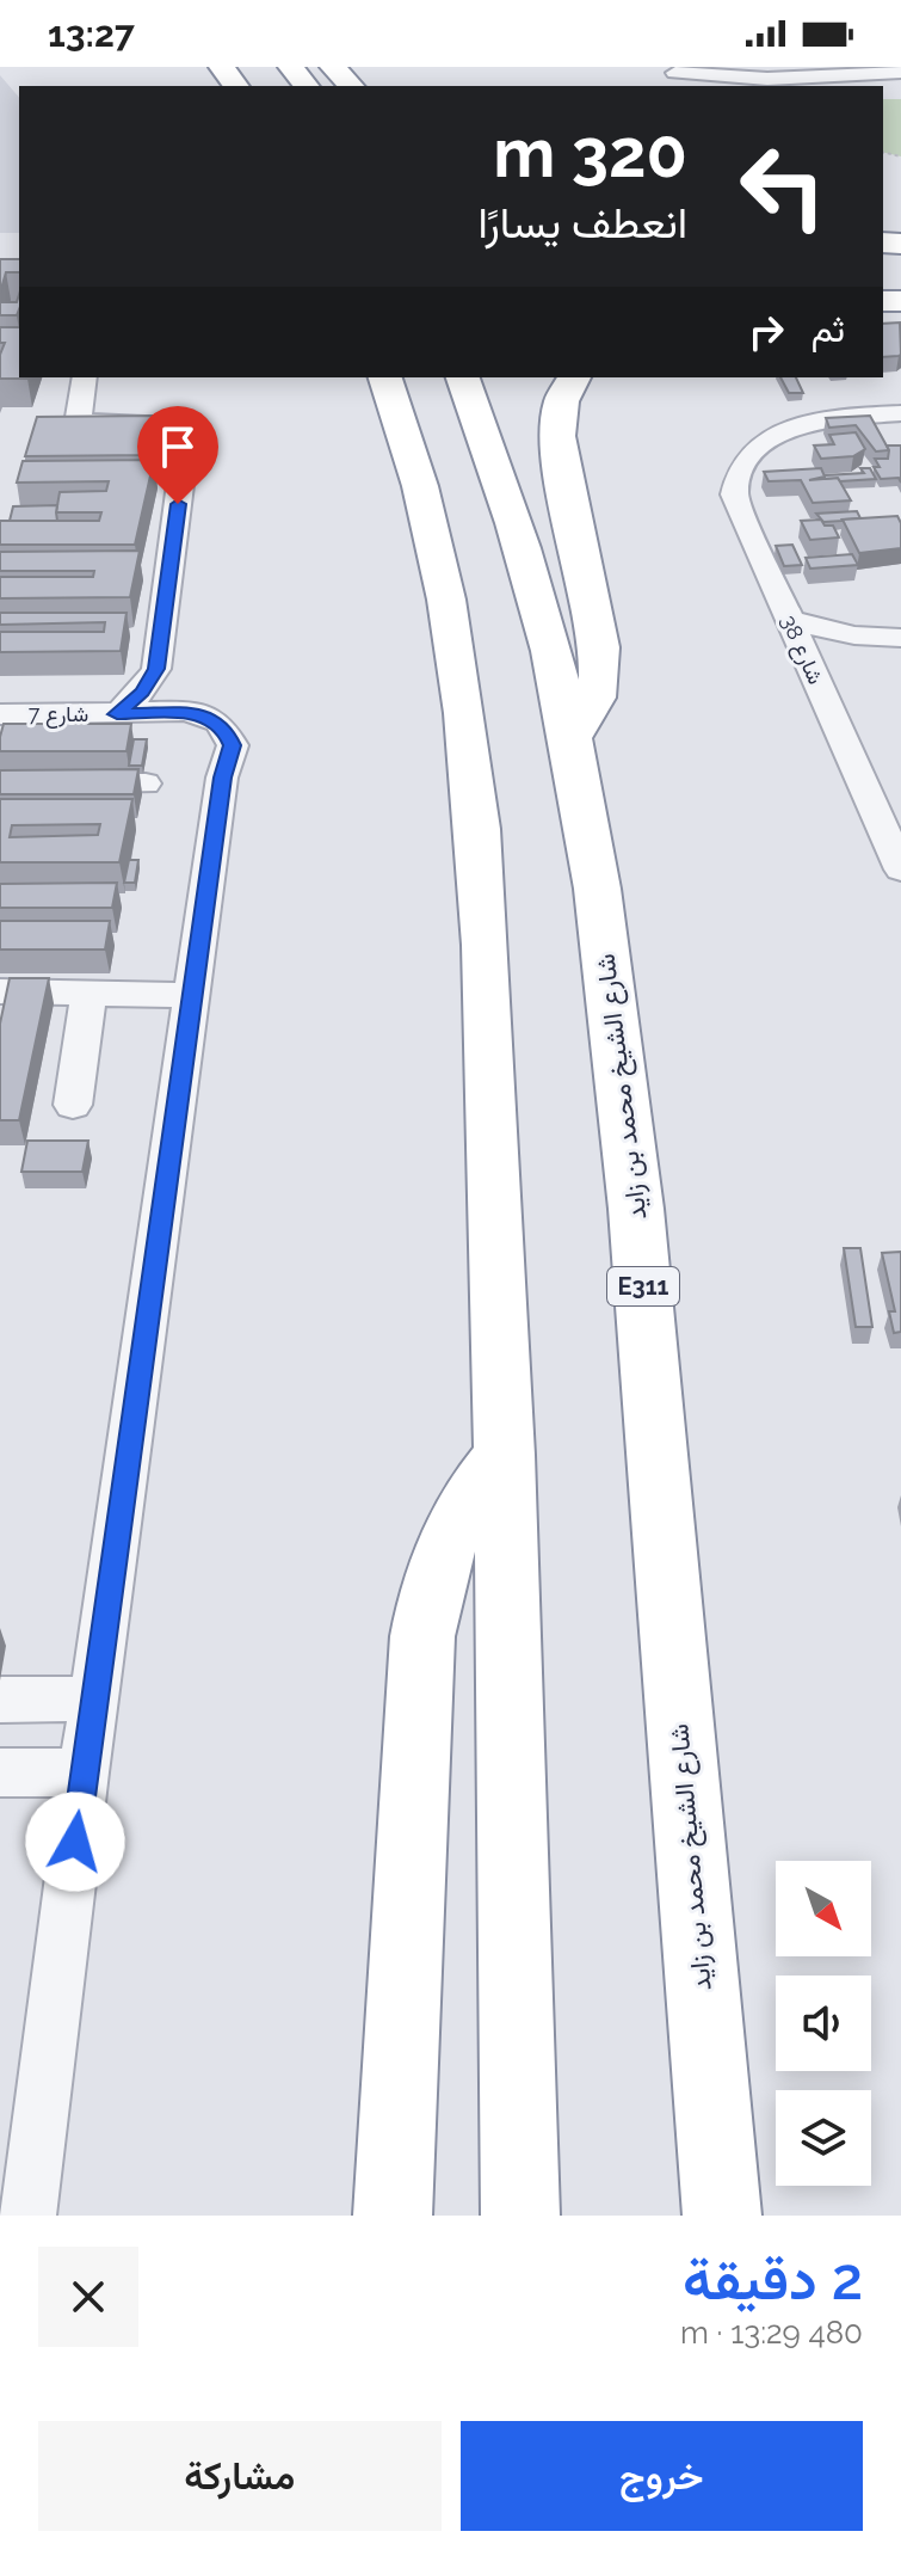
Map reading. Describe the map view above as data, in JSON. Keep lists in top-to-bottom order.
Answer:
{
  "streets": {
    "highway": ["شارع الشيخ محمد بن زايد", "E311"],
    "street": ["شارع 38", "شارع 7"]
  },
  "north": "bottom right",
  "page": {
    "status": "13:27",
    "turn": ["320 m", "انعطف يسارًا"],
    "then": "ثم",
    "heading": ["2 دقيقة", "480 m · 13:29"],
    "buttons": ["خروج", "مشاركة"]
  }
}
